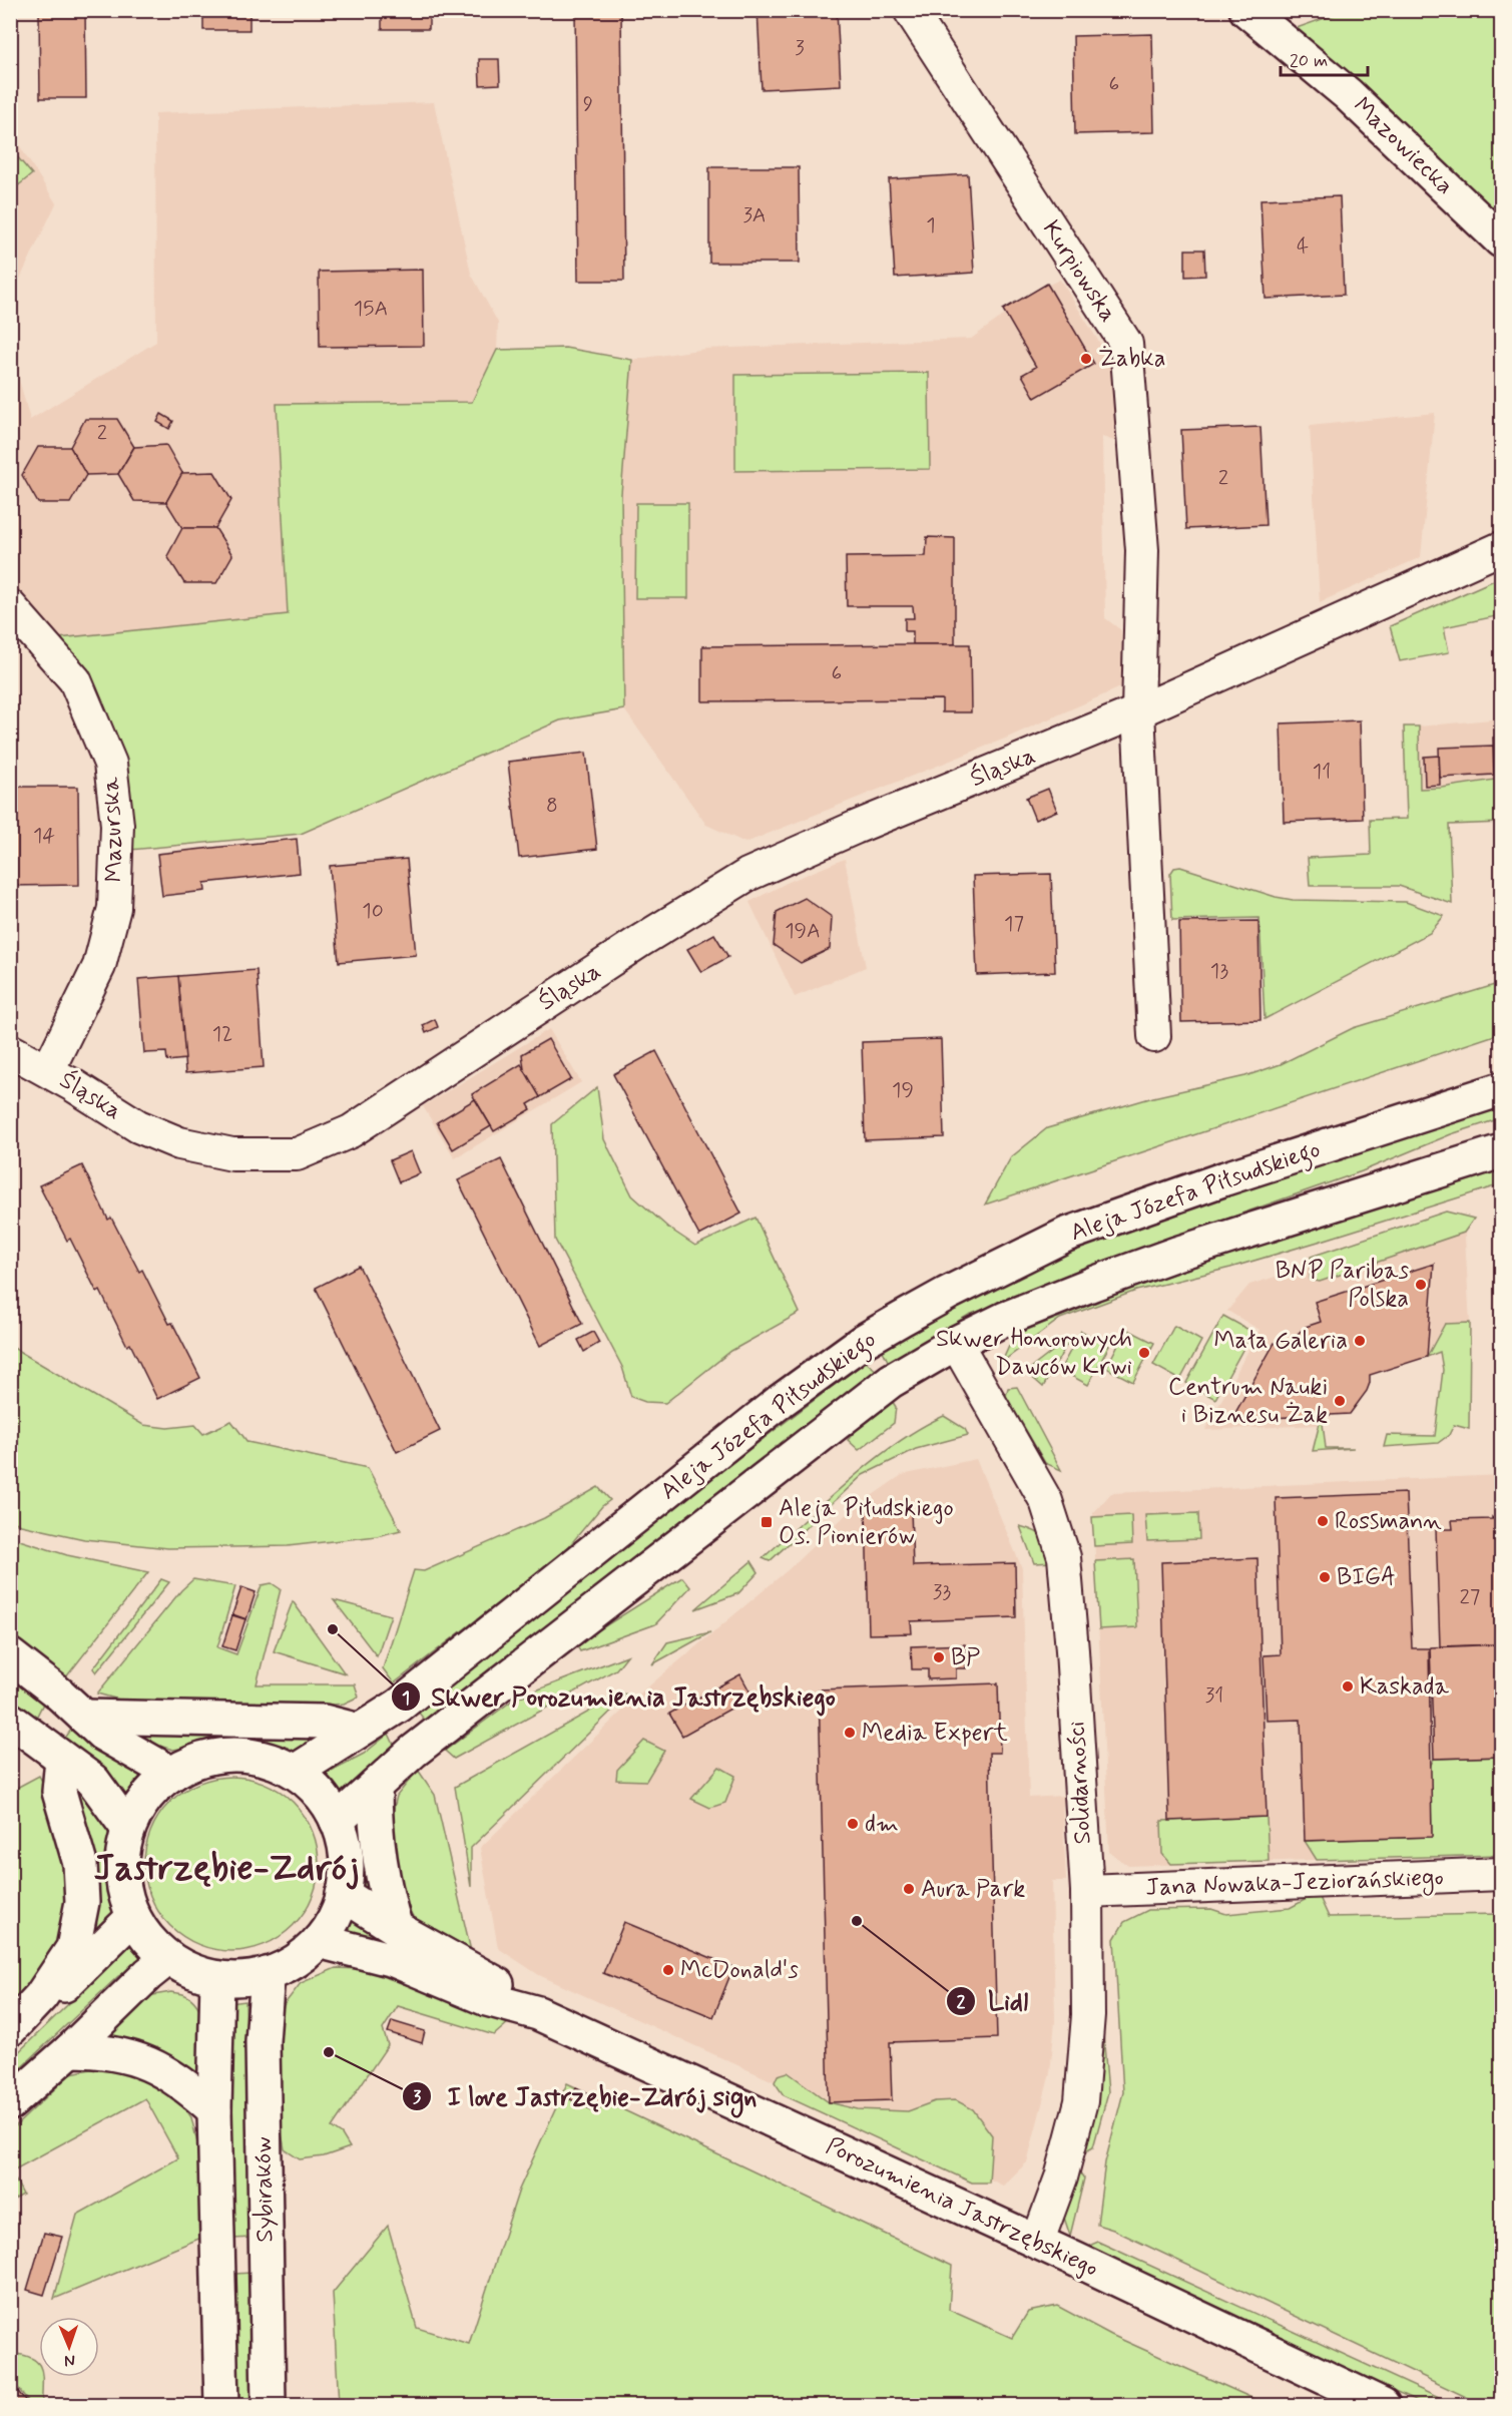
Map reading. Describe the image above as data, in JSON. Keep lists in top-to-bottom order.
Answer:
{
  "streets": {
    "main road": [
      "Mazowiecka",
      "Aleja Józefa Piłsudskiego",
      "Sybiraków",
      "Porozumienia Jastrzębskiego"
    ],
    "street": [
      "Kurpiowska",
      "Śląska",
      "Mazurska",
      "Solidarności",
      "Jana Nowaka-Jeziorańskiego"
    ]
  },
  "crossings": [
    ["Kurpiowska", "Śląska"],
    ["Śląska", "Mazurska"],
    ["Aleja Józefa Piłsudskiego", "Solidarności"],
    ["Solidarności", "Jana Nowaka-Jeziorańskiego"],
    ["Solidarności", "Porozumienia Jastrzębskiego"]
  ],
  "districts": ["Jastrzębie-Zdrój"],
  "places": {
    "other": [
      "Żabka",
      "BNP Paribas Polska",
      "Mała Galeria",
      "Skwer Honorowych Dawców Krwi",
      "Centrum Nauki i Biznesu Żak",
      "Rossmann",
      "BIGA",
      "Skwer Porozumienia Jastrzębskiego",
      "BP",
      "Kaskada",
      "Media Expert",
      "dm",
      "Aura Park",
      "Lidl",
      "McDonald's",
      "I love Jastrzębie-Zdrój sign"
    ],
    "transit": ["Aleja Piłudskiego Os. Pionierów"]
  },
  "house_numbers": [
    "3",
    "6",
    "9",
    "3A",
    "1",
    "4",
    "15A",
    "2",
    "2",
    "6",
    "11",
    "8",
    "14",
    "10",
    "17",
    "19A",
    "13",
    "12",
    "19",
    "33",
    "27",
    "31"
  ],
  "scale_bar": "20 m",
  "north": "bottom"
}
